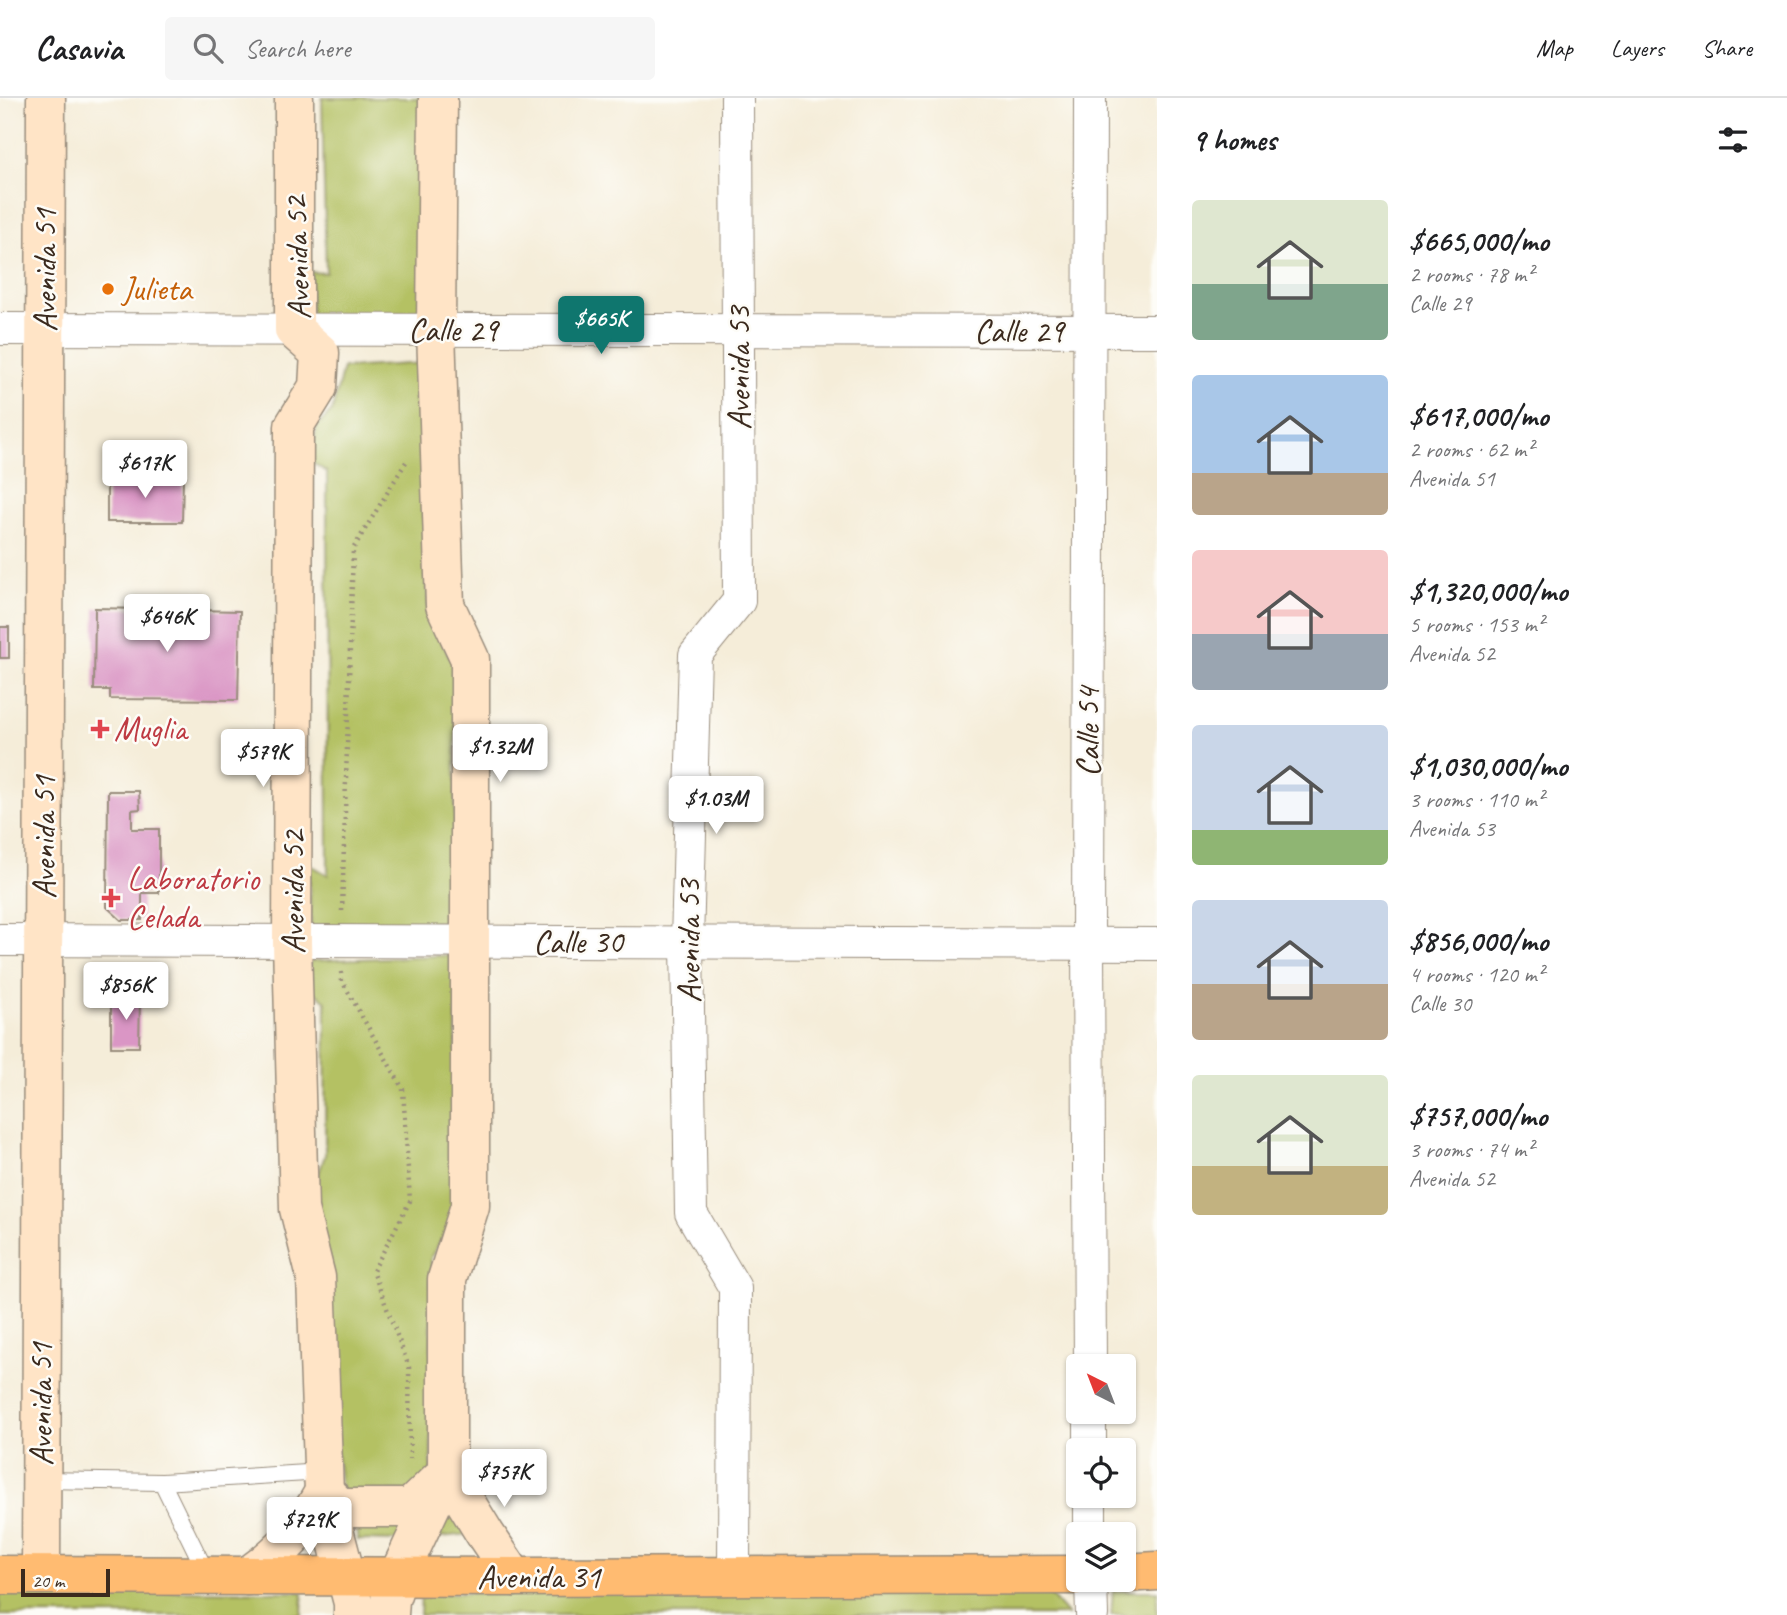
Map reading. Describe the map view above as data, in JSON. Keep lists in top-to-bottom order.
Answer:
{
  "streets": {
    "highway": ["Avenida 31"],
    "street": [
      "Avenida 52",
      "Avenida 51",
      "Calle 29",
      "Avenida 53",
      "Calle 54",
      "Calle 30"
    ]
  },
  "crossings": [
    ["Avenida 52", "Calle 29"],
    ["Avenida 52", "Calle 30"],
    ["Avenida 52", "Avenida 31"],
    ["Avenida 51", "Calle 29"],
    ["Avenida 51", "Calle 30"],
    ["Avenida 51", "Avenida 31"],
    ["Calle 29", "Avenida 53"],
    ["Calle 29", "Calle 54"],
    ["Avenida 53", "Calle 30"],
    ["Avenida 53", "Avenida 31"],
    ["Calle 54", "Calle 30"]
  ],
  "places": {
    "other": ["Julieta"],
    "health": ["Muglia", "Laboratorio Celada"]
  },
  "scale_bar": "20 m",
  "north": "top left",
  "page": {
    "header": "Casavia",
    "search": "Search here",
    "nav": ["Map", "Layers", "Share"],
    "heading": "9 homes",
    "list": [
      {
        "name": "$665,000/mo",
        "note": "2 rooms · 78 m² · Calle 29"
      },
      {
        "name": "$617,000/mo",
        "note": "2 rooms · 62 m² · Avenida 51"
      },
      {
        "name": "$1,320,000/mo",
        "note": "5 rooms · 153 m² · Avenida 52"
      },
      {
        "name": "$1,030,000/mo",
        "note": "3 rooms · 110 m² · Avenida 53"
      },
      {
        "name": "$856,000/mo",
        "note": "4 rooms · 120 m² · Calle 30"
      },
      {
        "name": "$757,000/mo",
        "note": "3 rooms · 74 m² · Avenida 52"
      }
    ],
    "price": [
      "$665K",
      "$617K",
      "$646K",
      "$1.32M",
      "$579K",
      "$1.03M",
      "$856K",
      "$757K",
      "$729K"
    ],
    "scale": "20 m"
  }
}
